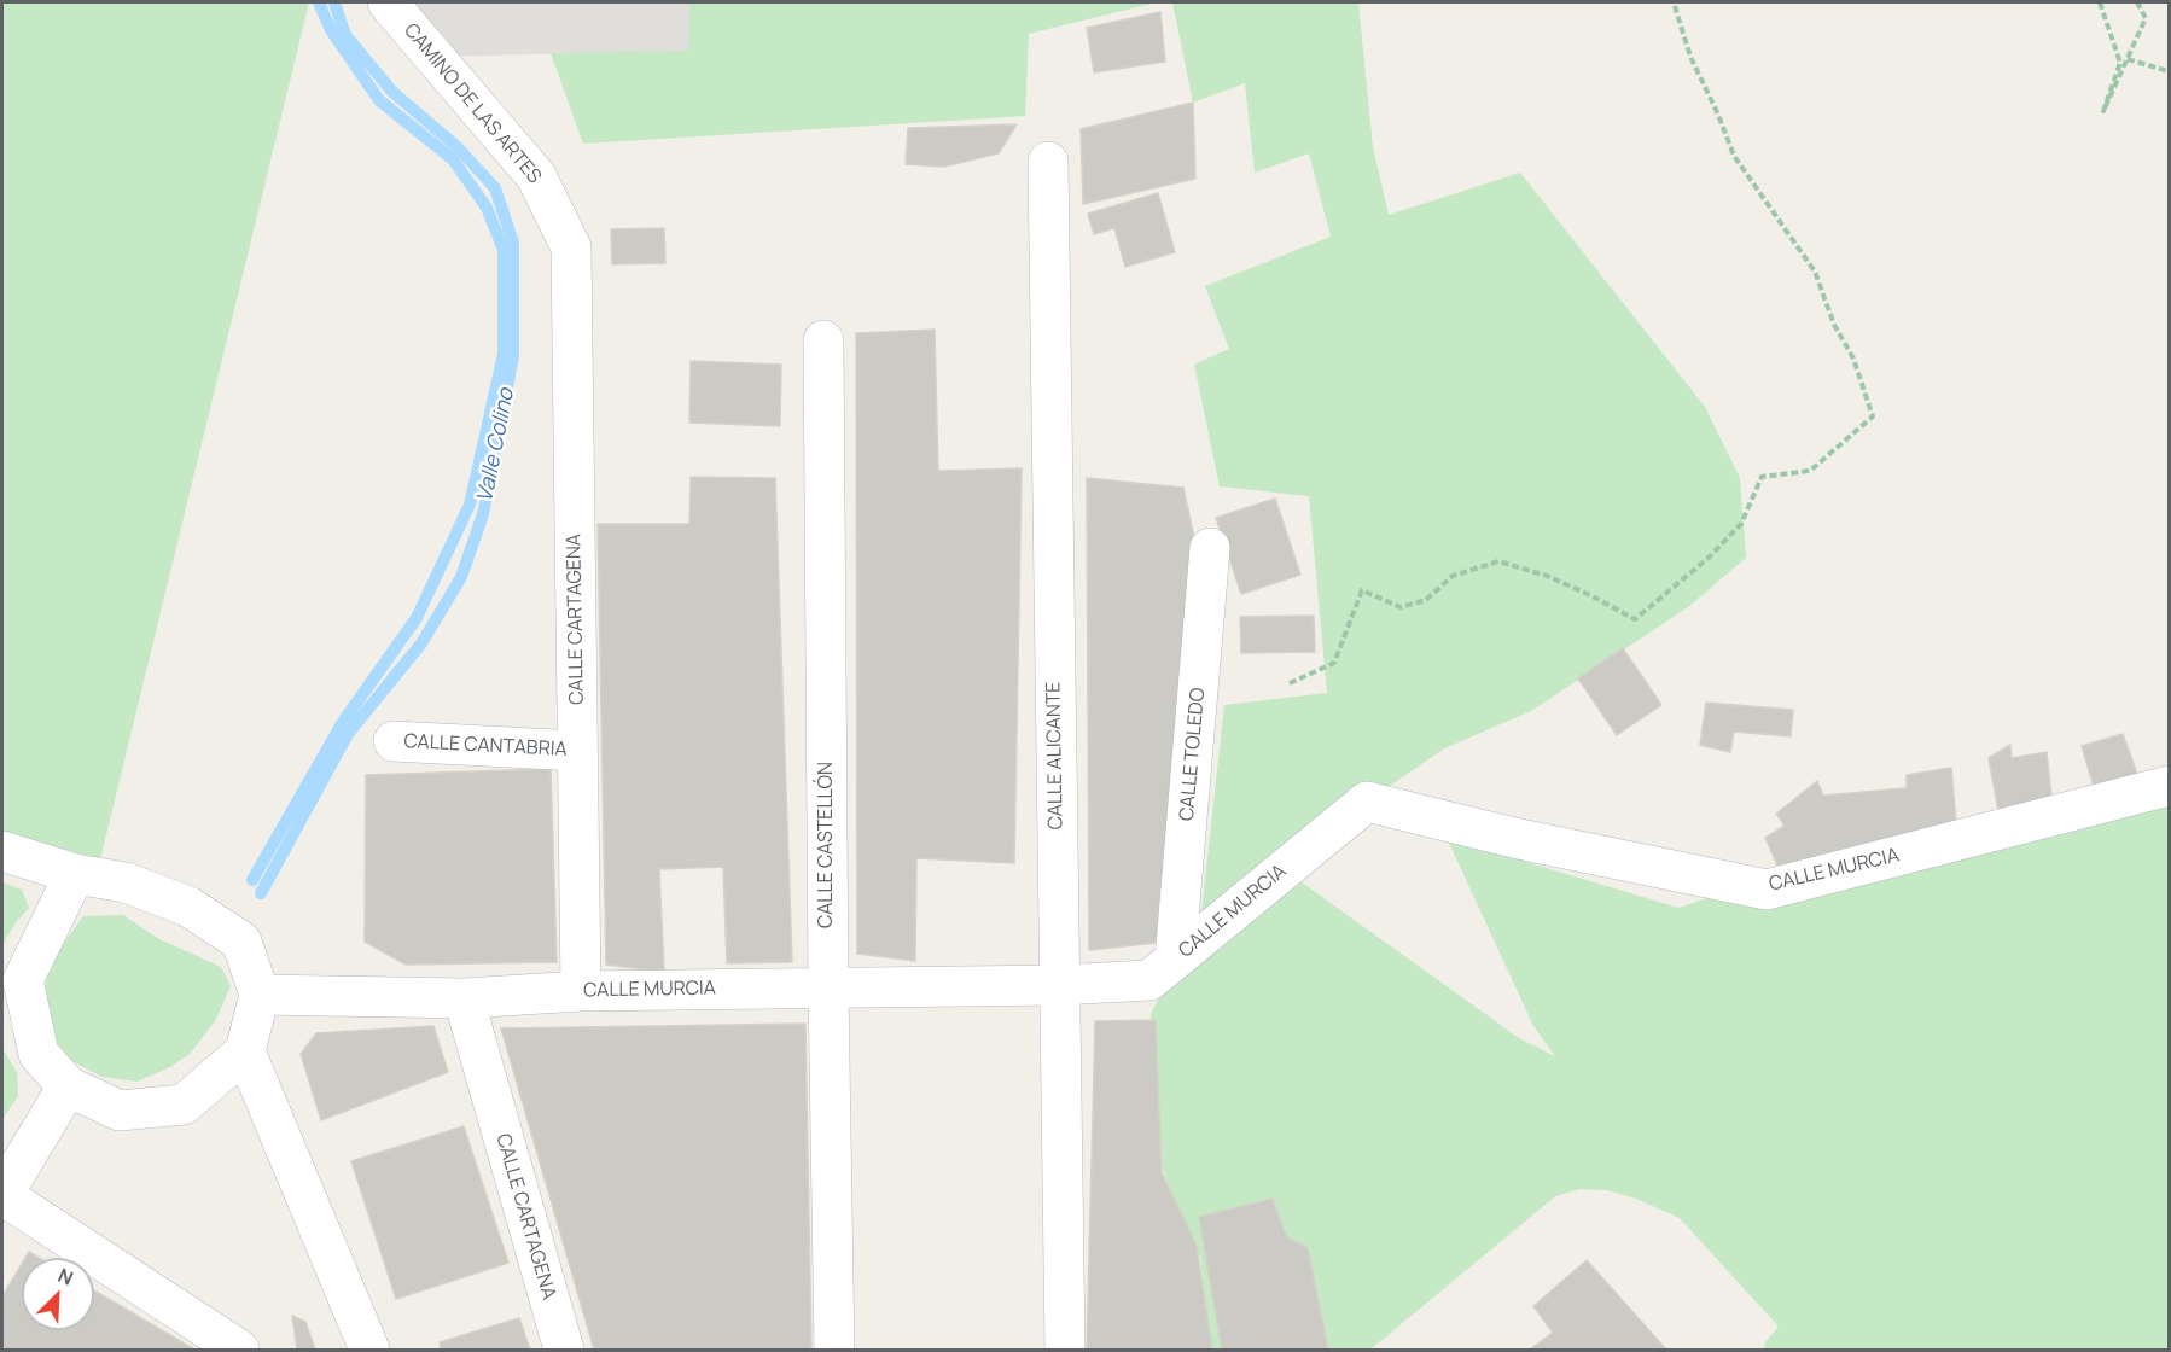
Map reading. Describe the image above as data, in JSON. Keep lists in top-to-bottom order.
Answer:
{
  "streets": {
    "street": [
      "CAMINO DE LAS ARTES",
      "CALLE CARTAGENA",
      "CALLE CANTABRIA",
      "CALLE TOLEDO",
      "CALLE ALICANTE",
      "CALLE CASTELLÓN",
      "CALLE MURCIA"
    ]
  },
  "crossings": [
    ["CAMINO DE LAS ARTES", "CALLE CARTAGENA"],
    ["CALLE CARTAGENA", "CALLE CANTABRIA"],
    ["CALLE CARTAGENA", "CALLE MURCIA"],
    ["CALLE TOLEDO", "CALLE MURCIA"],
    ["CALLE ALICANTE", "CALLE MURCIA"],
    ["CALLE CASTELLÓN", "CALLE MURCIA"]
  ],
  "water": ["Valle Colino"],
  "north": "top right"
}
